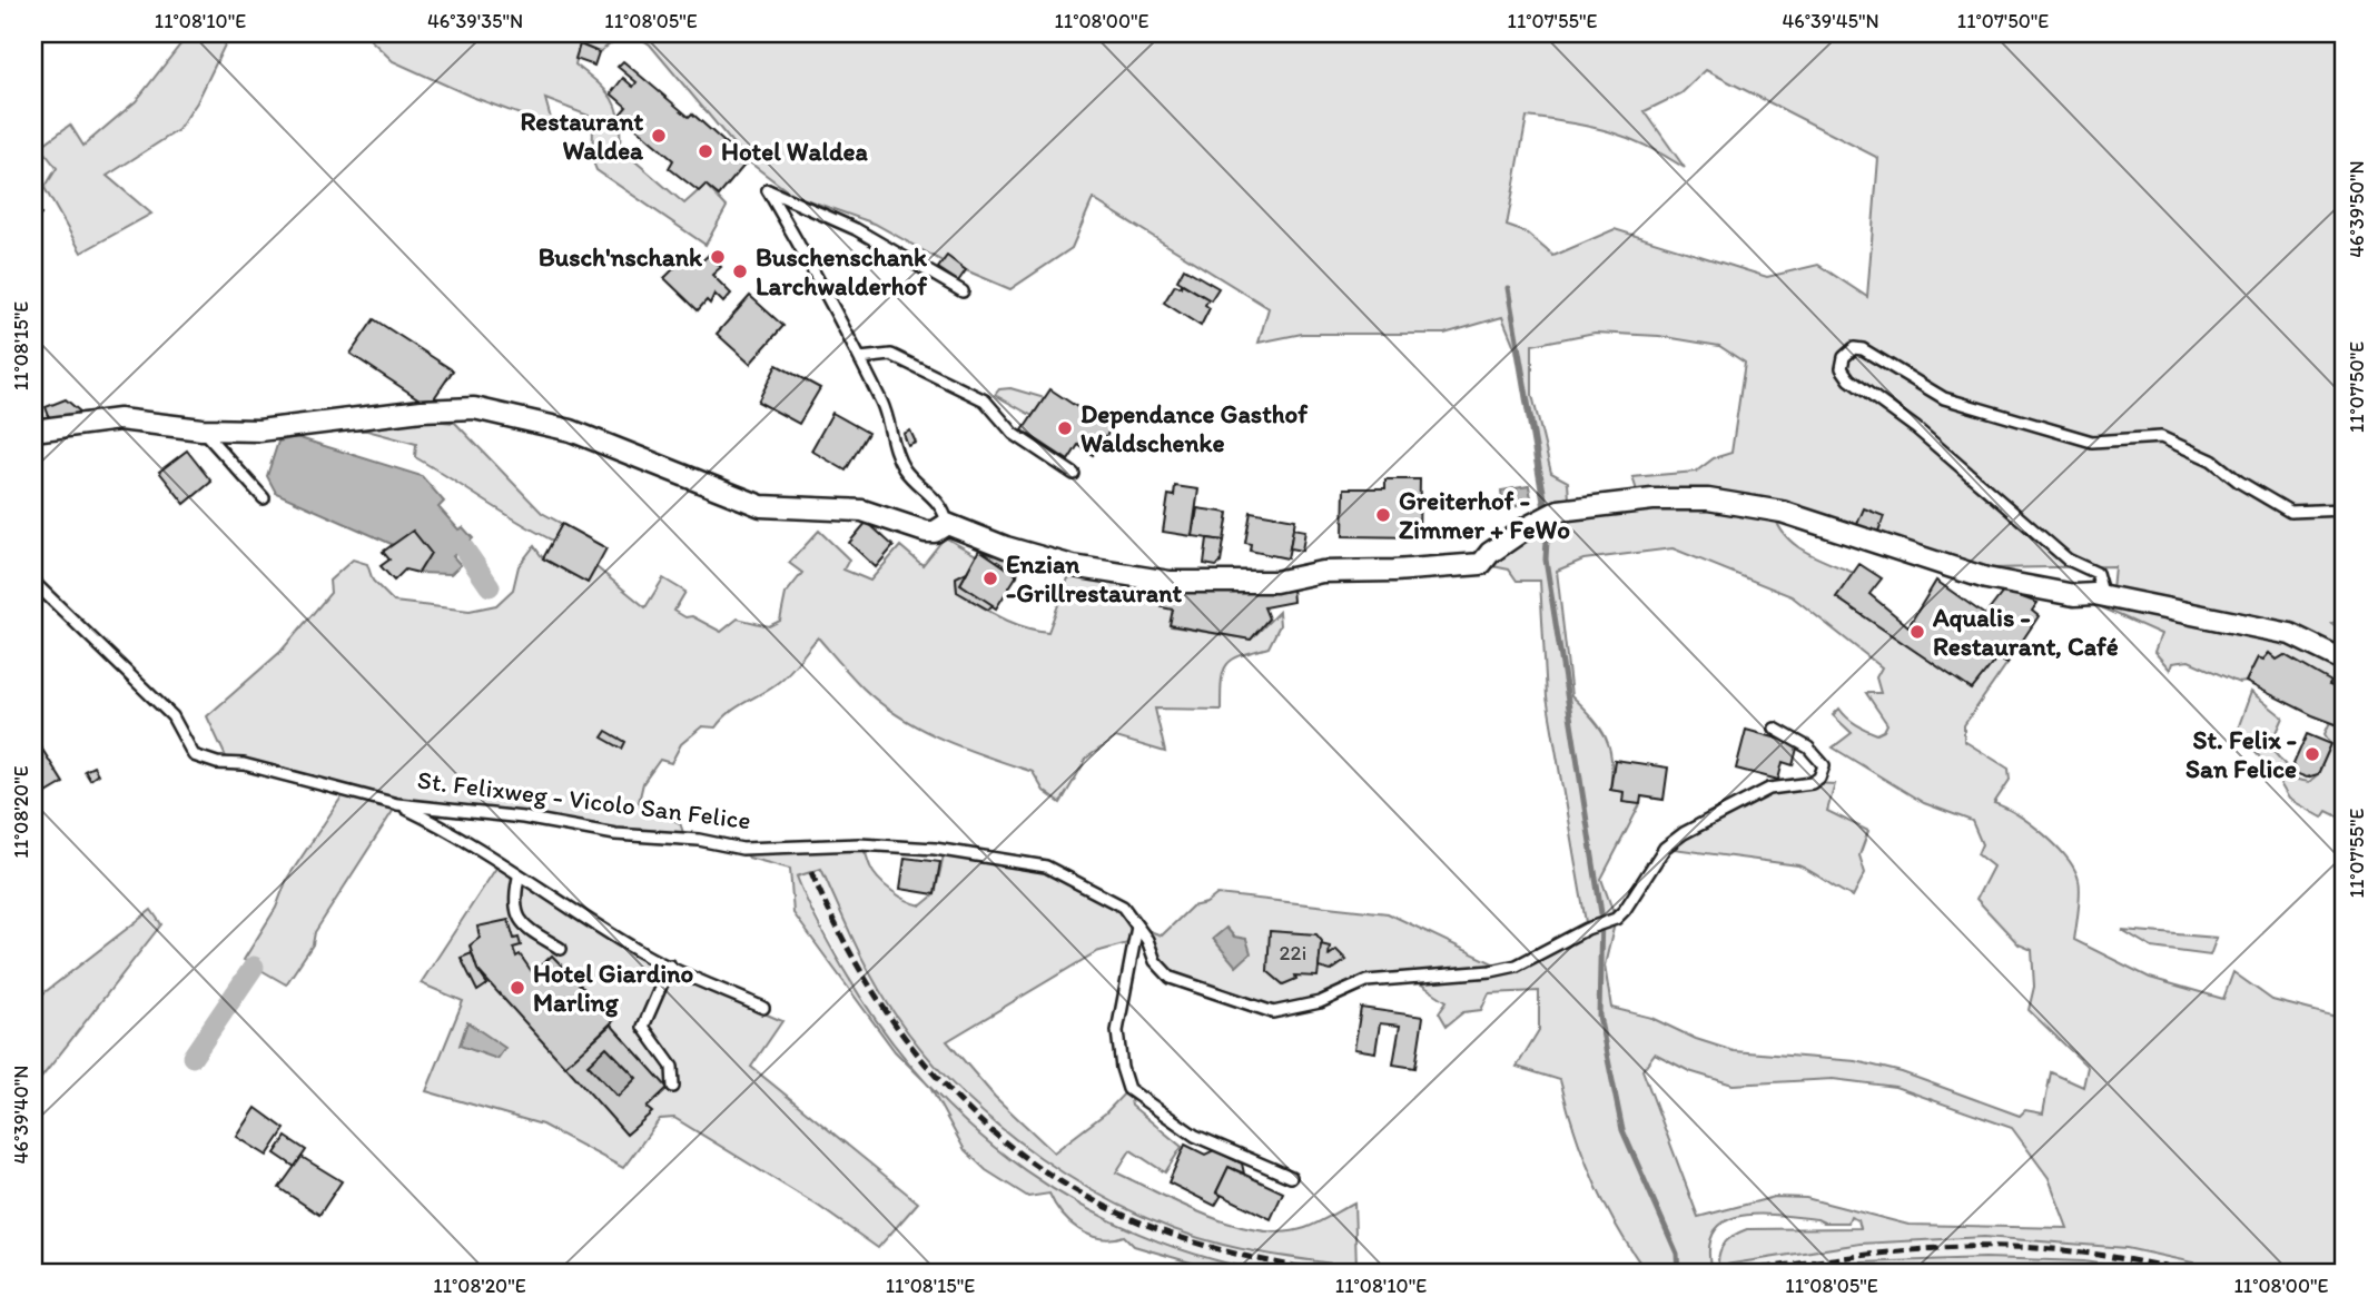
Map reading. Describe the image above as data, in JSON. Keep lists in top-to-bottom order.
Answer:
{
  "streets": {
    "lane": ["St. Felixweg - Vicolo San Felice"]
  },
  "places": [
    "Restaurant Waldea",
    "Hotel Waldea",
    "Busch'nschank",
    "Buschenschank Larchwalderhof",
    "Dependance Gasthof Waldschenke",
    "Greiterhof - Zimmer + FeWo",
    "Enzian -Grillrestaurant",
    "Aqualis - Restaurant, Café",
    "St. Felix - San Felice",
    "Hotel Giardino Marling"
  ],
  "house_numbers": ["22i"],
  "coordinates": [
    "11°08'10\"E",
    "46°39'35\"N",
    "11°08'05\"E",
    "11°08'00\"E",
    "11°07'55\"E",
    "46°39'45\"N",
    "11°07'50\"E",
    "46°39'50\"N",
    "11°08'15\"E",
    "11°08'20\"E",
    "46°39'40\"N"
  ]
}
